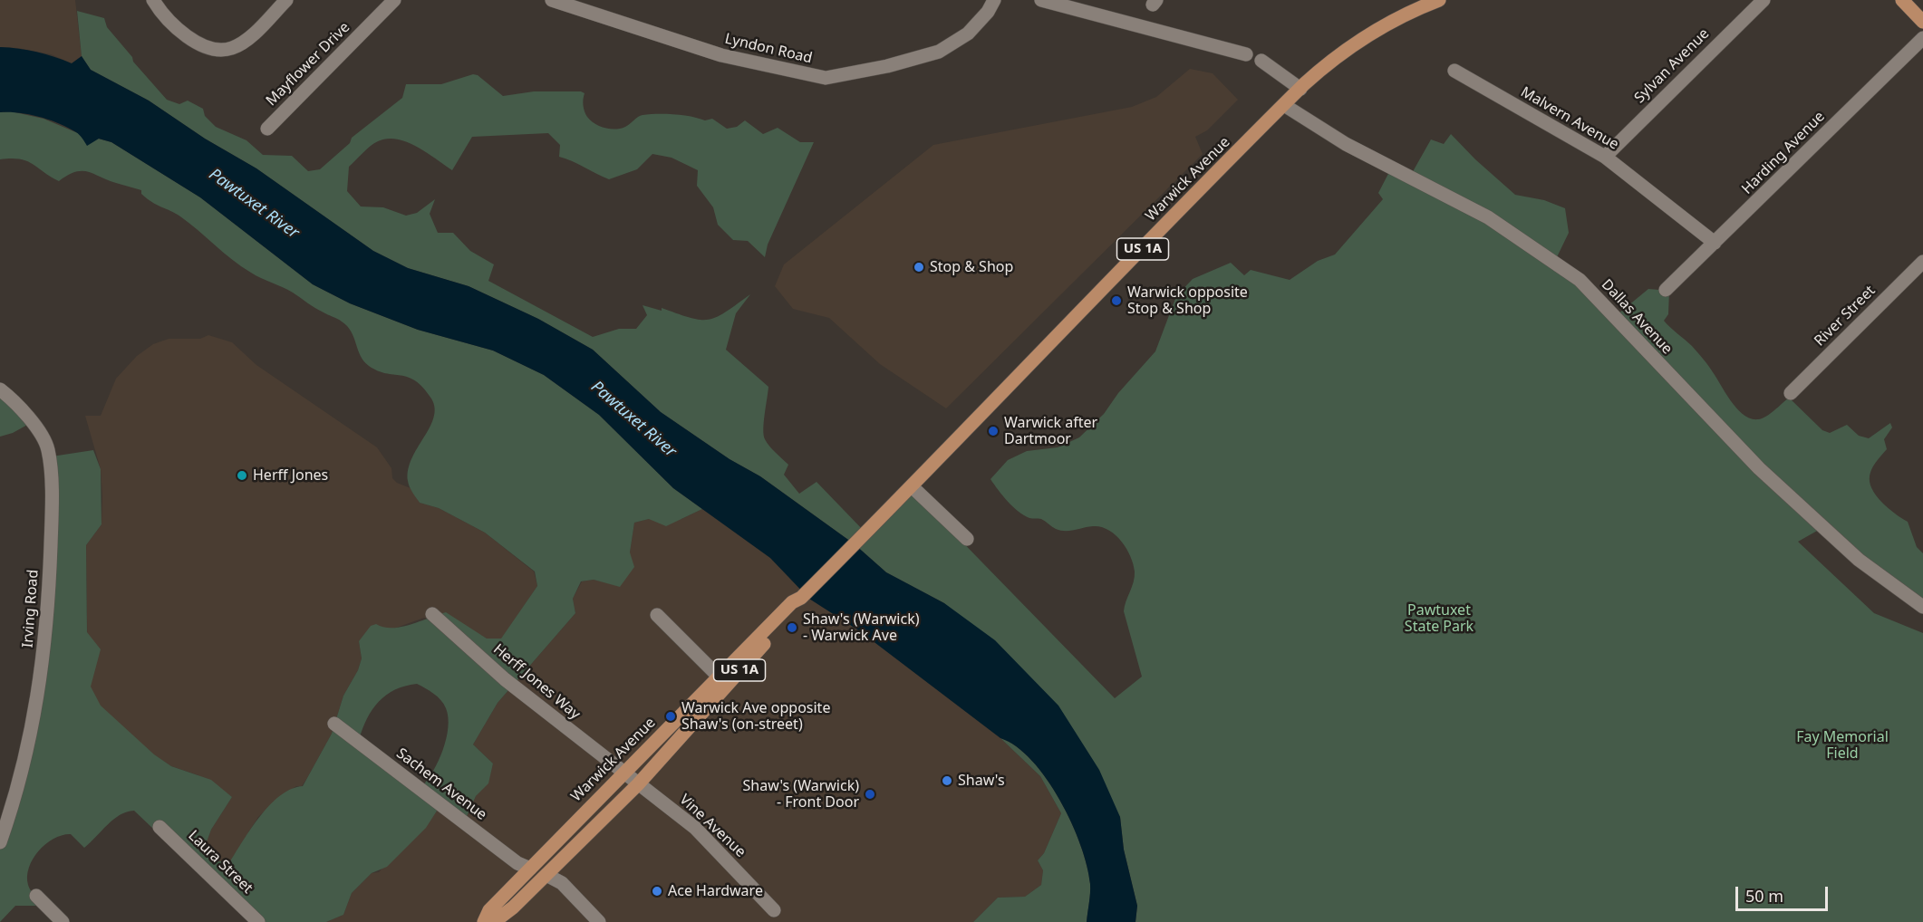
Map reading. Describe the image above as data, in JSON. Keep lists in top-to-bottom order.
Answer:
{
  "streets": {
    "main road": ["Warwick Avenue", "US 1A"],
    "street": [
      "Lyndon Road",
      "Mayflower Drive",
      "Sylvan Avenue",
      "Malvern Avenue",
      "Harding Avenue",
      "River Street",
      "Dallas Avenue",
      "Irving Road",
      "Herff Jones Way",
      "Sachem Avenue",
      "Vine Avenue",
      "Laura Street"
    ]
  },
  "crossings": [
    ["Sylvan Avenue", "Malvern Avenue"],
    ["Malvern Avenue", "Harding Avenue"],
    ["Warwick Avenue", "Dallas Avenue"],
    ["Warwick Avenue", "Herff Jones Way"],
    ["Warwick Avenue", "Sachem Avenue"],
    ["Warwick Avenue", "Vine Avenue"],
    ["Herff Jones Way", "Vine Avenue"]
  ],
  "water": ["Pawtuxet River"],
  "parks": ["Pawtuxet State Park", "Fay Memorial Field"],
  "places": [
    "Stop & Shop",
    "Warwick opposite Stop & Shop",
    "Warwick after Dartmoor",
    "Herff Jones",
    "Shaw's (Warwick) - Warwick Ave",
    "Warwick Ave opposite Shaw's (on-street)",
    "Shaw's",
    "Shaw's (Warwick) - Front Door",
    "Ace Hardware"
  ],
  "scale_bar": "50 m"
}
